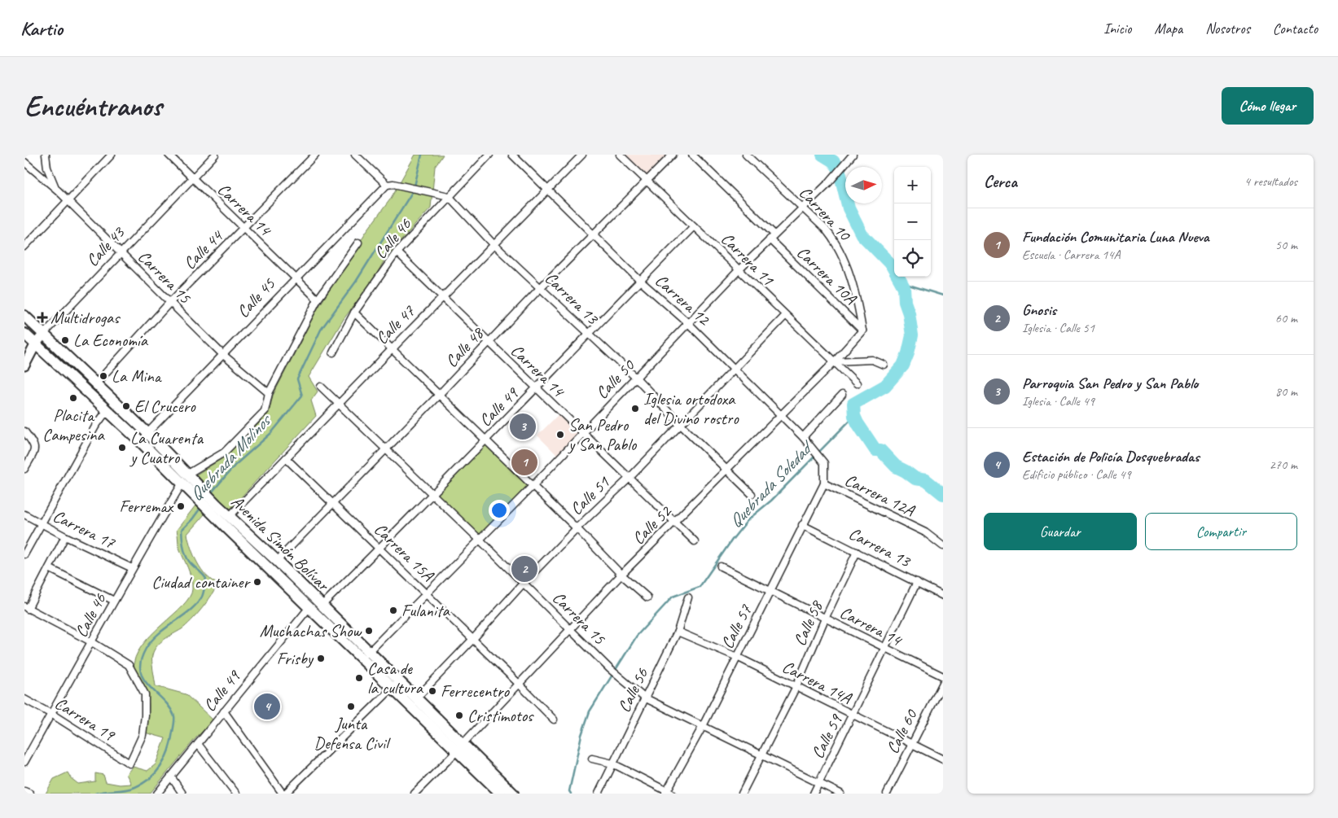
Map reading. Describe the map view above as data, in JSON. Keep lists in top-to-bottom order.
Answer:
{
  "streets": {
    "main road": ["Avenida Simón Bolívar"],
    "street": [
      "Carrera 14",
      "Carrera 10",
      "Calle 46",
      "Calle 43",
      "Calle 44",
      "Carrera 11",
      "Carrera 10A",
      "Carrera 15",
      "Calle 45",
      "Carrera 13",
      "Carrera 12",
      "Calle 47",
      "Calle 48",
      "Calle 50",
      "Calle 49",
      "Carrera 12A",
      "Calle 51",
      "Calle 52",
      "Carrera 17",
      "Carrera 15A",
      "Calle 58",
      "Calle 57",
      "Carrera 14A",
      "Calle 56",
      "Carrera 19",
      "Calle 60",
      "Calle 59"
    ]
  },
  "crossings": [
    ["Carrera 14", "Calle 46"],
    ["Carrera 14", "Calle 43"],
    ["Carrera 14", "Calle 44"],
    ["Carrera 14", "Calle 45"],
    ["Carrera 14", "Calle 47"],
    ["Carrera 14", "Calle 48"],
    ["Carrera 14", "Calle 50"],
    ["Carrera 14", "Calle 49"],
    ["Carrera 14", "Calle 51"],
    ["Carrera 14", "Calle 52"],
    ["Carrera 14", "Calle 58"],
    ["Carrera 14", "Calle 57"],
    ["Carrera 14", "Calle 59"],
    ["Carrera 10", "Carrera 10A"],
    ["Carrera 10", "Calle 50"],
    ["Carrera 10", "Calle 52"],
    ["Calle 46", "Carrera 15"],
    ["Calle 46", "Carrera 13"],
    ["Calle 46", "Carrera 17"],
    ["Calle 46", "Avenida Simón Bolívar"],
    ["Calle 46", "Carrera 19"],
    ["Calle 43", "Carrera 15"],
    ["Calle 43", "Avenida Simón Bolívar"],
    ["Calle 44", "Carrera 15"],
    ["Calle 44", "Avenida Simón Bolívar"],
    ["Carrera 11", "Calle 48"],
    ["Carrera 11", "Calle 50"],
    ["Carrera 11", "Calle 49"],
    ["Carrera 11", "Calle 51"],
    ["Carrera 11", "Calle 52"],
    ["Carrera 10A", "Calle 50"],
    ["Carrera 10A", "Calle 52"],
    ["Carrera 15", "Calle 45"],
    ["Carrera 15", "Calle 47"],
    ["Carrera 15", "Calle 48"],
    ["Carrera 15", "Calle 50"],
    ["Carrera 15", "Calle 49"],
    ["Carrera 15", "Calle 51"],
    ["Carrera 15", "Calle 52"],
    ["Carrera 15", "Calle 58"],
    ["Carrera 15", "Calle 57"],
    ["Carrera 15", "Calle 56"],
    ["Carrera 15", "Calle 59"],
    ["Calle 45", "Avenida Simón Bolívar"],
    ["Carrera 13", "Calle 47"],
    ["Carrera 13", "Calle 48"],
    ["Carrera 13", "Calle 50"],
    ["Carrera 13", "Calle 49"],
    ["Carrera 13", "Calle 51"],
    ["Carrera 13", "Calle 52"],
    ["Carrera 13", "Calle 58"],
    ["Carrera 13", "Calle 57"],
    ["Carrera 13", "Calle 59"],
    ["Carrera 12", "Calle 47"],
    ["Carrera 12", "Calle 48"],
    ["Carrera 12", "Calle 50"],
    ["Carrera 12", "Calle 49"],
    ["Carrera 12", "Calle 51"],
    ["Carrera 12", "Calle 52"],
    ["Carrera 12", "Calle 57"],
    ["Calle 47", "Avenida Simón Bolívar"],
    ["Calle 47", "Carrera 15A"],
    ["Calle 48", "Avenida Simón Bolívar"],
    ["Calle 48", "Carrera 15A"],
    ["Calle 50", "Avenida Simón Bolívar"],
    ["Calle 50", "Carrera 15A"],
    ["Calle 49", "Avenida Simón Bolívar"],
    ["Calle 49", "Carrera 15A"],
    ["Carrera 12A", "Calle 57"],
    ["Calle 51", "Avenida Simón Bolívar"],
    ["Calle 51", "Carrera 15A"],
    ["Calle 52", "Avenida Simón Bolívar"],
    ["Calle 52", "Carrera 15A"],
    ["Calle 58", "Carrera 14A"],
    ["Calle 57", "Carrera 14A"],
    ["Carrera 14A", "Calle 56"],
    ["Carrera 14A", "Calle 60"],
    ["Carrera 14A", "Calle 59"]
  ],
  "water": ["Quebrada Molinos", "Quebrada Soledad"],
  "places": {
    "health": ["Multidrogas"],
    "other": [
      "La Economía",
      "La Mina",
      "Placita Campesina",
      "El Crucero",
      "Iglesia ortodoxa del Divino rostro",
      "San Pedro y San Pablo",
      "La Cuarenta y Cuatro",
      "Ferremax",
      "Ciudad container",
      "Fulanita",
      "Muchachas Show",
      "Frisby",
      "Casa de la cultura",
      "Ferrecentro",
      "Junta Defensa Civil",
      "Cristimotos"
    ]
  },
  "north": "right",
  "page": {
    "header": "Kartio",
    "nav": [
      "Inicio",
      "Mapa",
      "Nosotros",
      "Contacto"
    ],
    "buttons": [
      "Cómo llegar",
      ["Guardar", "Compartir"]
    ],
    "title": "Encuéntranos",
    "heading": ["Cerca", "4 resultados"],
    "map_buttons": ["+", "−"],
    "list": [
      {
        "mark": "1",
        "name": "Fundación Comunitaria Luna Nueva",
        "note": "Escuela · Carrera 14A",
        "value": "50 m"
      },
      {
        "mark": "2",
        "name": "Gnosis",
        "note": "Iglesia · Calle 51",
        "value": "60 m"
      },
      {
        "mark": "3",
        "name": "Parroquia San Pedro y San Pablo",
        "note": "Iglesia · Calle 49",
        "value": "80 m"
      },
      {
        "mark": "4",
        "name": "Estación de Policía Dosquebradas",
        "note": "Edificio público · Calle 49",
        "value": "270 m"
      }
    ],
    "pins": [
      "3",
      "1",
      "2",
      "4"
    ]
  }
}
